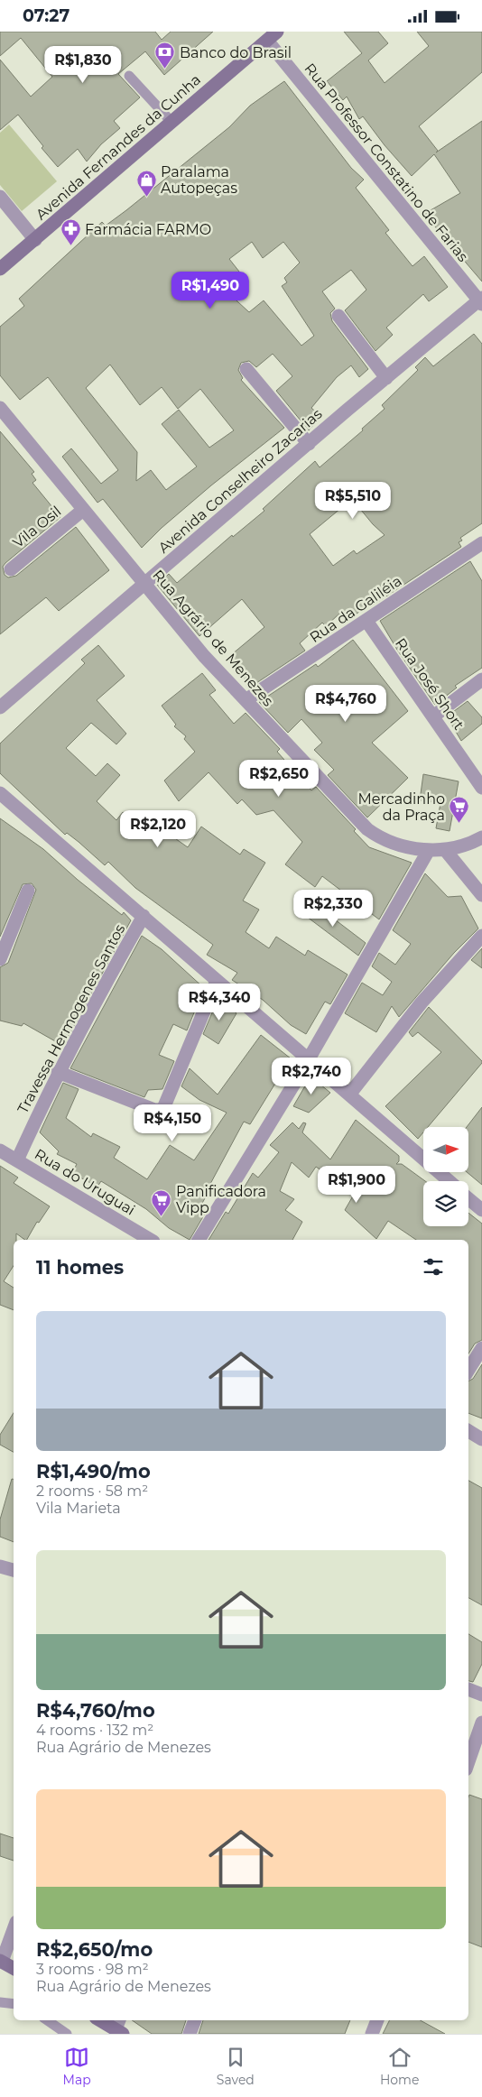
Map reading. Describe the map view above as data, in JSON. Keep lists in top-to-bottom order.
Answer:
{
  "streets": {
    "main road": ["Avenida Fernandes da Cunha"],
    "street": [
      "Rua Professor Constatino de Farias",
      "Avenida Conselheiro Zacarias",
      "Vila Osil",
      "Rua da Galiléia",
      "Rua Agrário de Menezes",
      "Rua José Short",
      "Travessa Hermogenes Santos",
      "Rua do Uruguai"
    ]
  },
  "crossings": [
    ["Avenida Fernandes da Cunha", "Rua Professor Constatino de Farias"],
    ["Rua Professor Constatino de Farias", "Avenida Conselheiro Zacarias"],
    ["Avenida Conselheiro Zacarias", "Rua Agrário de Menezes"],
    ["Vila Osil", "Rua Agrário de Menezes"],
    ["Rua da Galiléia", "Rua Agrário de Menezes"],
    ["Rua da Galiléia", "Rua José Short"],
    ["Travessa Hermogenes Santos", "Rua do Uruguai"]
  ],
  "places": {
    "bank": ["Banco do Brasil"],
    "shop": ["Paralama Autopeças"],
    "pharmacy": ["Farmácia FARMO"],
    "supermarket": ["Mercadinho da Praça", "Panificadora Vipp"]
  },
  "north": "right",
  "page": {
    "status": "07:27",
    "price": [
      "R$1,830",
      "R$1,490",
      "R$5,510",
      "R$4,760",
      "R$2,650",
      "R$2,120",
      "R$2,330",
      "R$4,340",
      "R$2,740",
      "R$4,150",
      "R$1,900"
    ],
    "heading": "11 homes",
    "list": [
      {
        "name": "R$1,490/mo",
        "note": "2 rooms · 58 m² · Vila Marieta"
      },
      {
        "name": "R$4,760/mo",
        "note": "4 rooms · 132 m² · Rua Agrário de Menezes"
      },
      {
        "name": "R$2,650/mo",
        "note": "3 rooms · 98 m² · Rua Agrário de Menezes"
      }
    ],
    "tabs": ["Map", "Saved", "Home"]
  }
}
